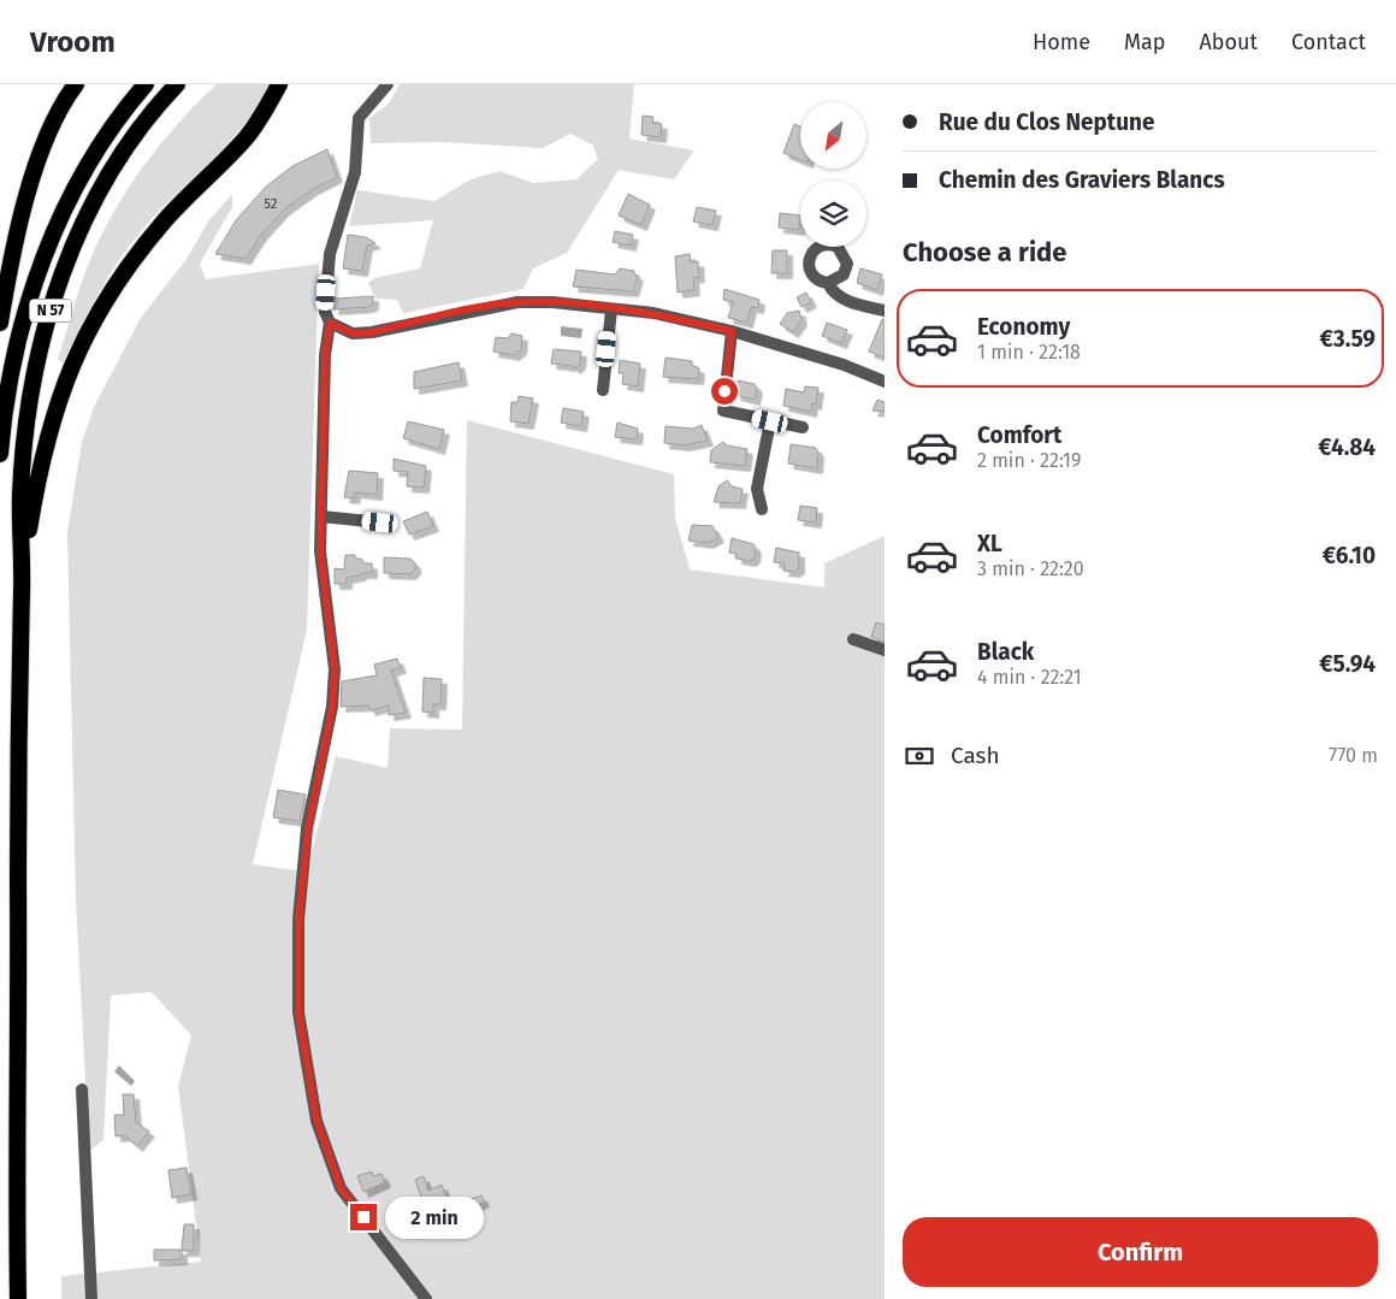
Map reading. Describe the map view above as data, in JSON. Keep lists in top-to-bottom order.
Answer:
{
  "streets": {
    "highway": ["N 57"]
  },
  "house_numbers": ["52"],
  "north": "bottom left",
  "page": {
    "header": "Vroom",
    "nav": [
      "Home",
      "Map",
      "About",
      "Contact"
    ],
    "banner": ["Rue du Clos Neptune", "Chemin des Graviers Blancs"],
    "heading": "Choose a ride",
    "list": [
      {
        "name": "Economy",
        "note": "1 min · 22:18",
        "value": "€3.59"
      },
      {
        "name": "Comfort",
        "note": "2 min · 22:19",
        "value": "€4.84"
      },
      {
        "name": "XL",
        "note": "3 min · 22:20",
        "value": "€6.10"
      },
      {
        "name": "Black",
        "note": "4 min · 22:21",
        "value": "€5.94"
      }
    ],
    "pay": ["Cash", "770 m"],
    "bubble": "2 min",
    "buttons": "Confirm"
  }
}
